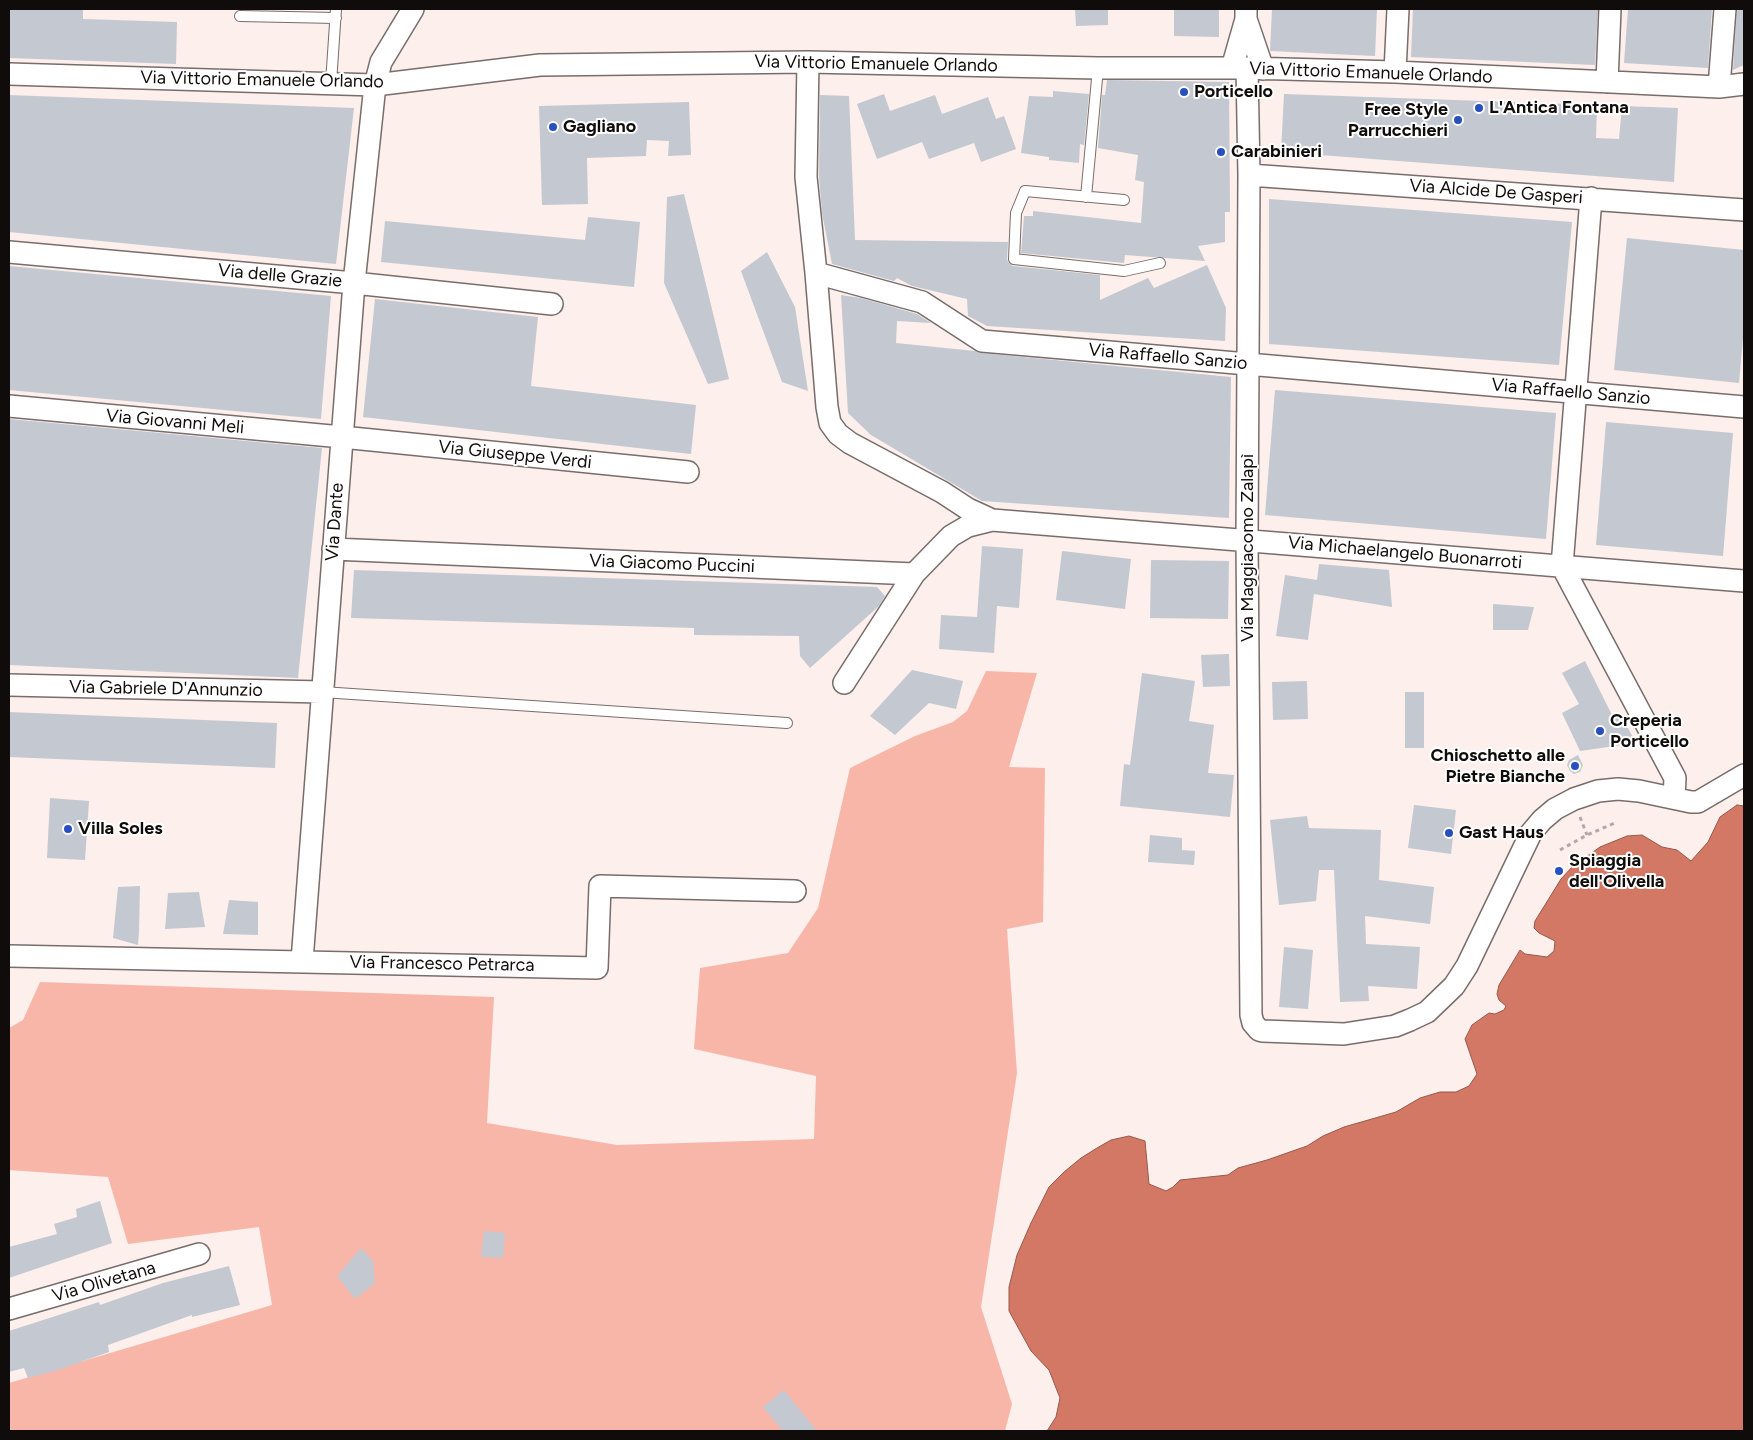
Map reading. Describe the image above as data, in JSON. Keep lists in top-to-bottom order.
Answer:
{
  "streets": {
    "street": [
      "Via Vittorio Emanuele Orlando",
      "Via Alcide De Gasperi",
      "Via delle Grazie",
      "Via Raffaello Sanzio",
      "Via Giovanni Meli",
      "Via Giuseppe Verdi",
      "Via Dante",
      "Via Maggiacomo Zalapì",
      "Via Michaelangelo Buonarroti",
      "Via Giacomo Puccini",
      "Via Gabriele D'Annunzio",
      "Via Francesco Petrarca",
      "Via Olivetana"
    ]
  },
  "crossings": [
    ["Via Vittorio Emanuele Orlando", "Via Dante"],
    ["Via Vittorio Emanuele Orlando", "Via Maggiacomo Zalapì"],
    ["Via Alcide De Gasperi", "Via Maggiacomo Zalapì"],
    ["Via delle Grazie", "Via Dante"],
    ["Via Raffaello Sanzio", "Via Maggiacomo Zalapì"],
    ["Via Giovanni Meli", "Via Giuseppe Verdi"],
    ["Via Giovanni Meli", "Via Dante"],
    ["Via Giuseppe Verdi", "Via Dante"],
    ["Via Dante", "Via Giacomo Puccini"],
    ["Via Dante", "Via Gabriele D'Annunzio"],
    ["Via Dante", "Via Francesco Petrarca"],
    ["Via Maggiacomo Zalapì", "Via Michaelangelo Buonarroti"]
  ],
  "places": [
    "Porticello",
    "L'Antica Fontana",
    "Free Style Parrucchieri",
    "Gagliano",
    "Carabinieri",
    "Creperia Porticello",
    "Chioschetto alle Pietre Bianche",
    "Villa Soles",
    "Gast Haus",
    "Spiaggia dell'Olivella"
  ]
}
